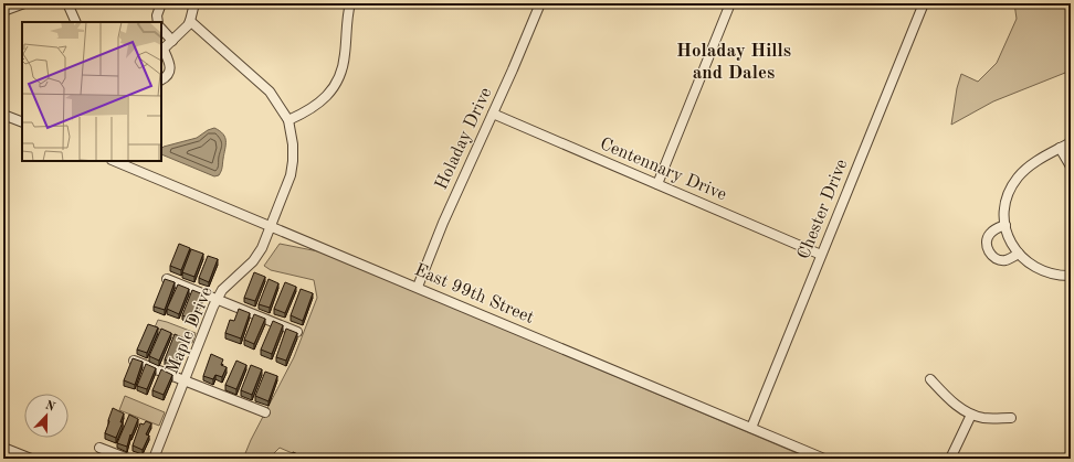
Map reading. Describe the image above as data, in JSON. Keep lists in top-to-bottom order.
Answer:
{
  "streets": {
    "street": [
      "Holaday Drive",
      "Centennary Drive",
      "Chester Drive",
      "East 99th Street",
      "Maple Drive"
    ]
  },
  "crossings": [
    ["Holaday Drive", "Centennary Drive"],
    ["Holaday Drive", "East 99th Street"],
    ["Centennary Drive", "Chester Drive"],
    ["Chester Drive", "East 99th Street"],
    ["East 99th Street", "Maple Drive"]
  ],
  "districts": ["Holaday Hills and Dales"],
  "north": "top"
}
